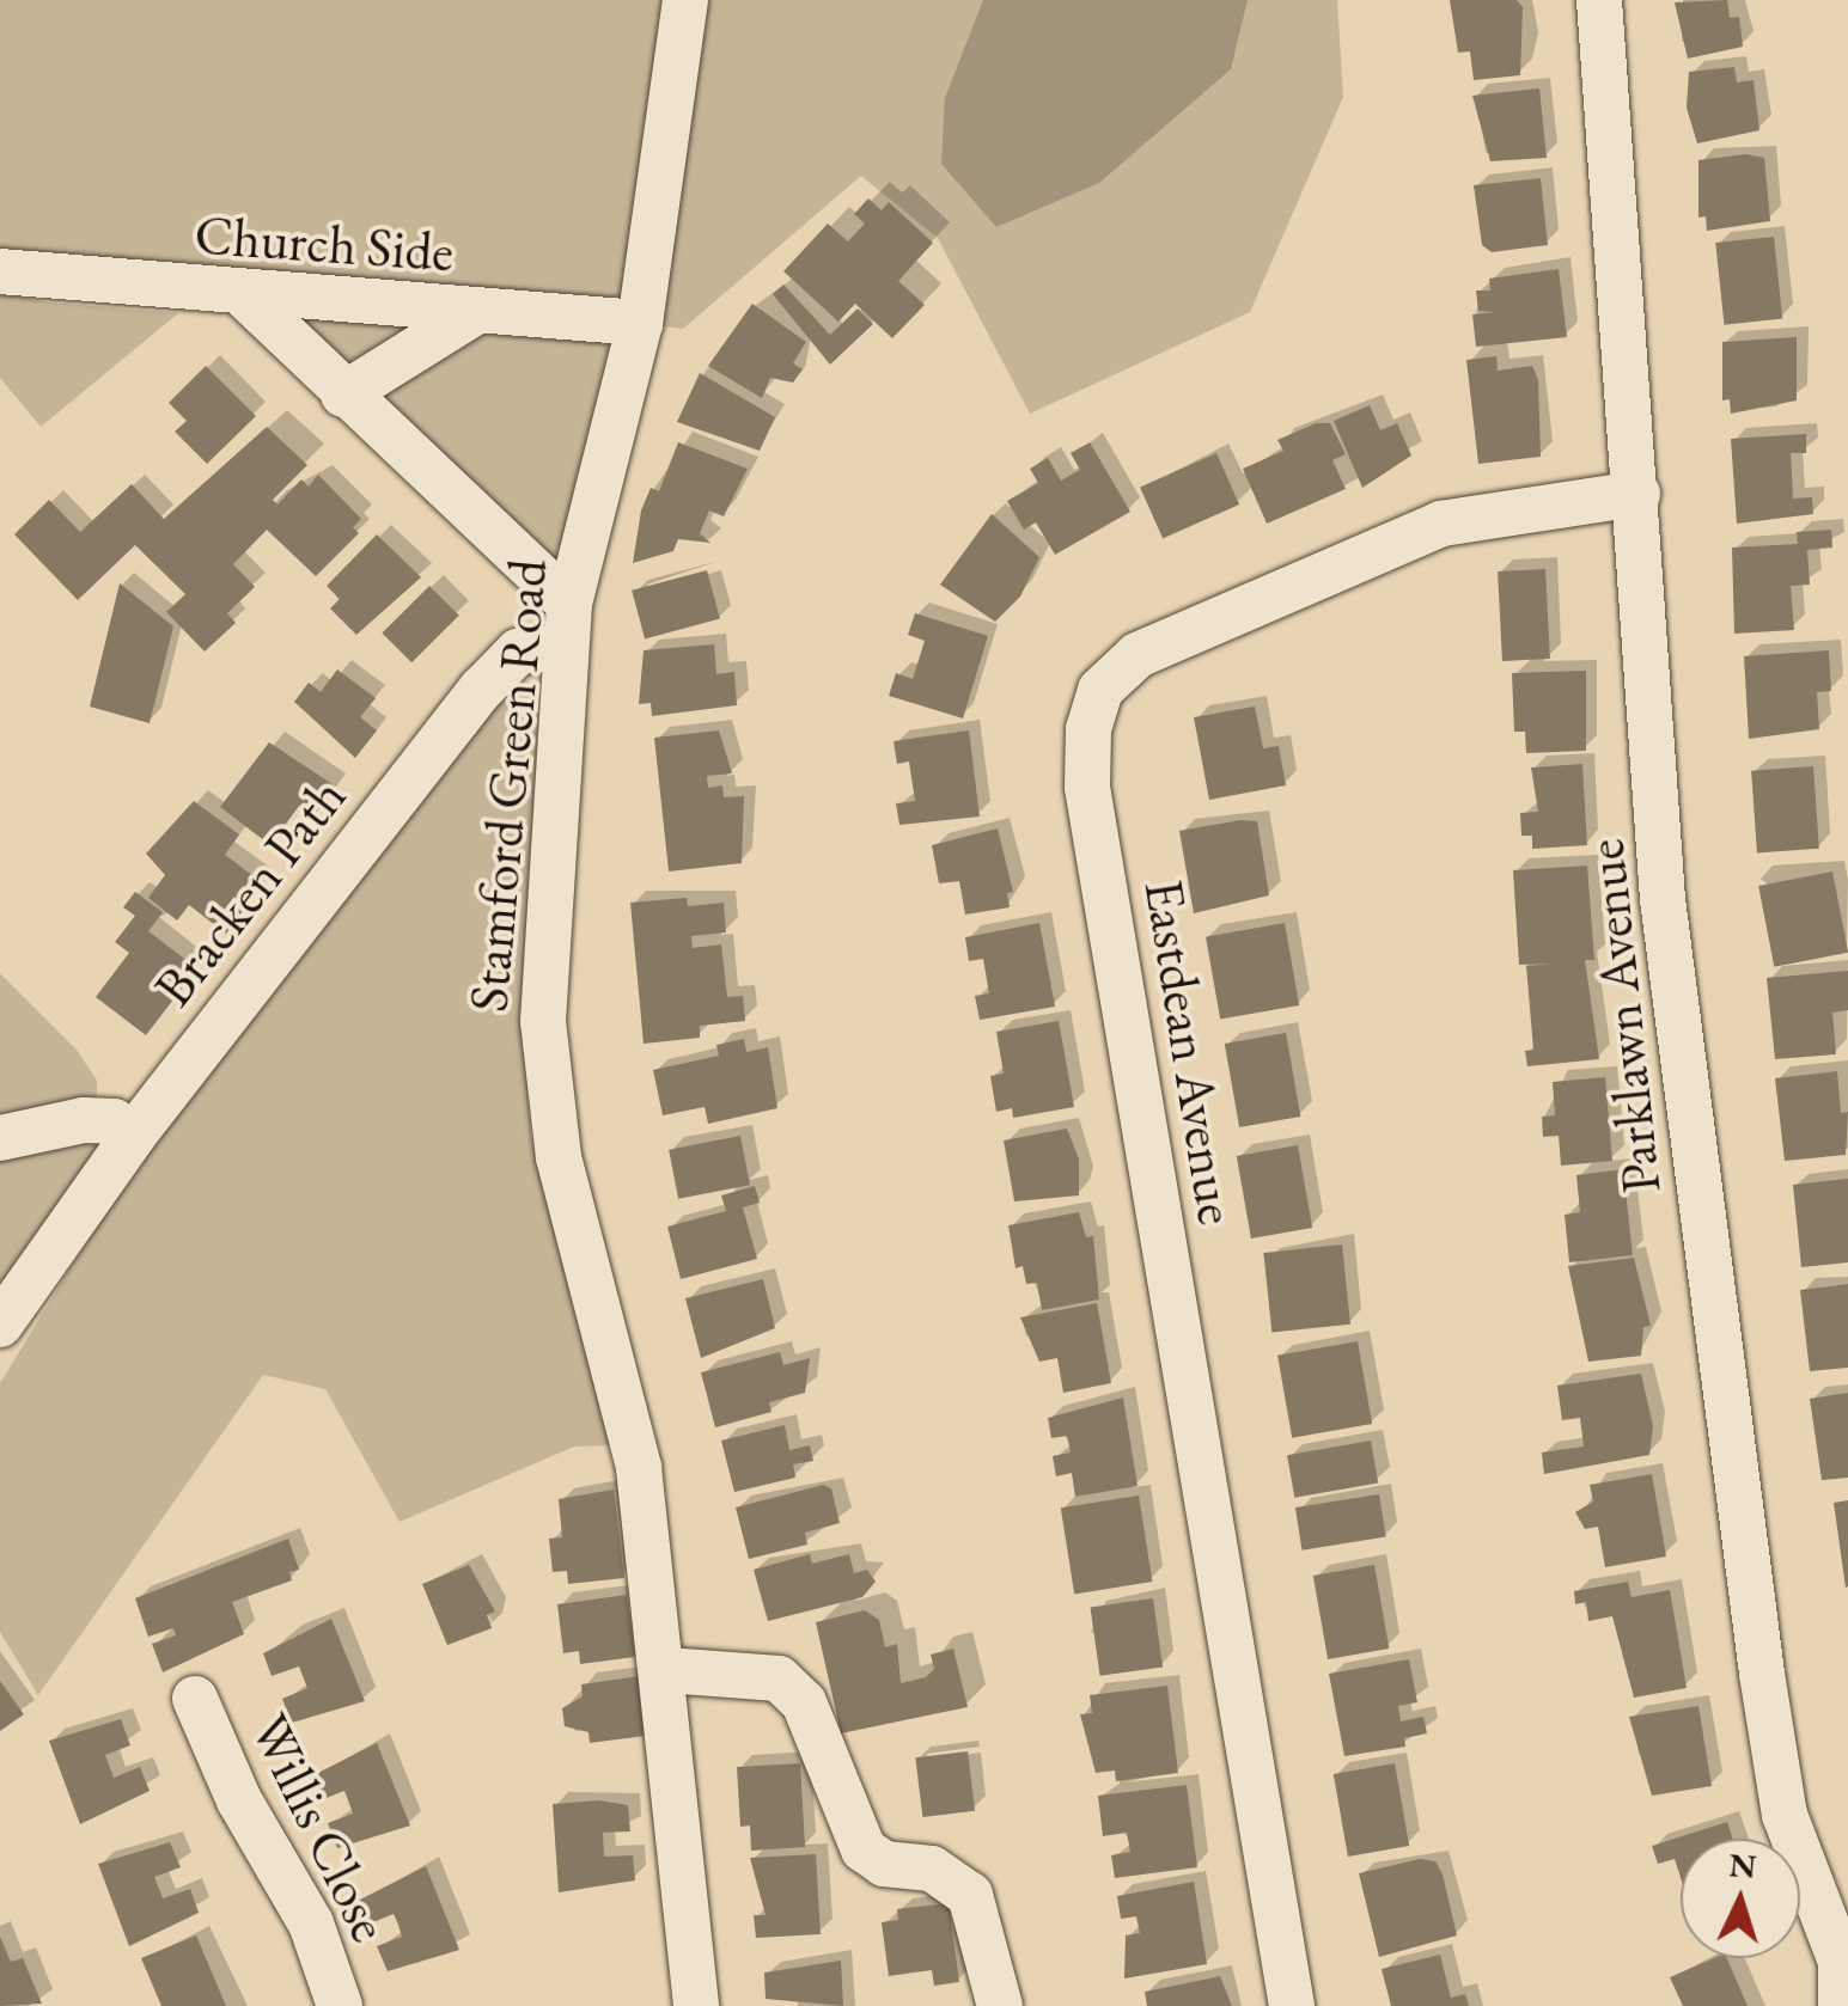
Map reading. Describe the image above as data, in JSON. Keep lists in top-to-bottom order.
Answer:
{
  "streets": {
    "street": [
      "Church Side",
      "Stamford Green Road",
      "Bracken Path",
      "Parklawn Avenue",
      "Eastdean Avenue",
      "Willis Close"
    ]
  },
  "crossings": [
    ["Church Side", "Stamford Green Road"],
    ["Stamford Green Road", "Bracken Path"],
    ["Parklawn Avenue", "Eastdean Avenue"]
  ],
  "north": "top"
}
